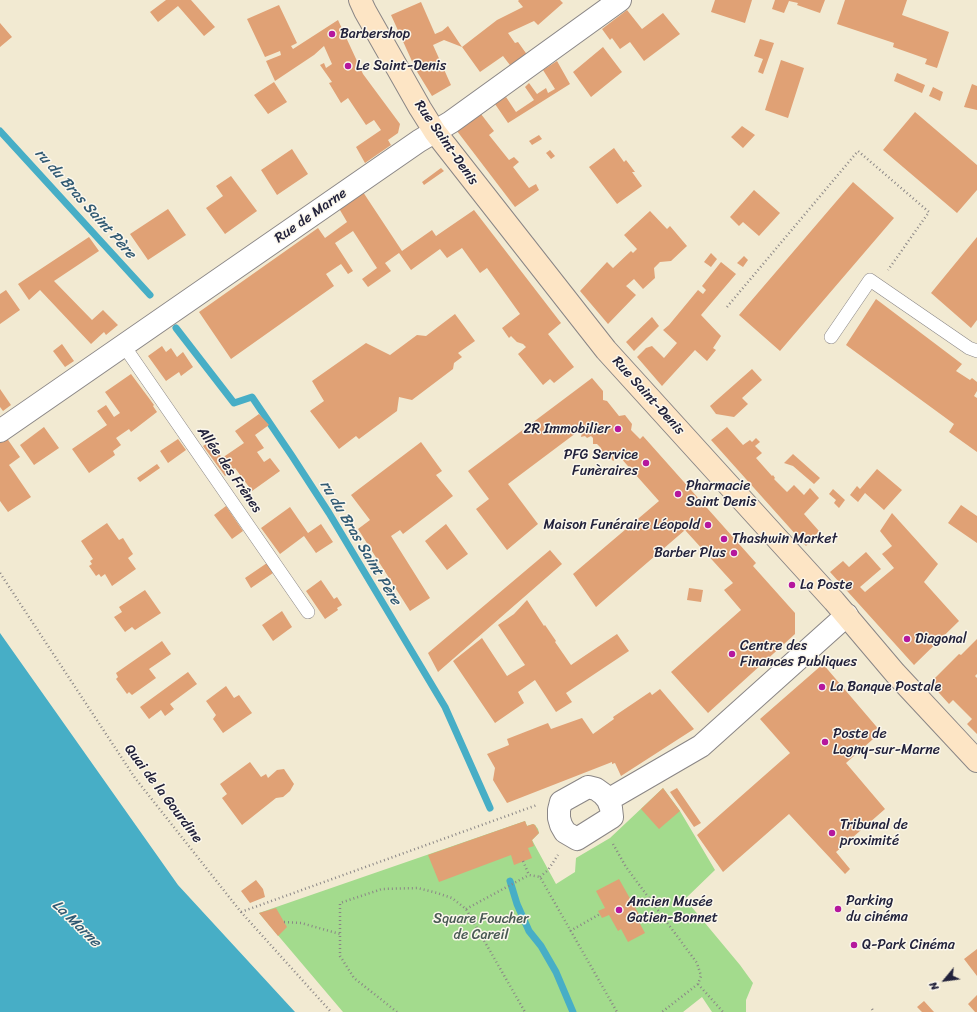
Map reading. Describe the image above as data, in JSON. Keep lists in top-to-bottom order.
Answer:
{
  "streets": {
    "main road": ["Rue Saint-Denis"],
    "street": ["Rue de Marne"],
    "lane": ["Allée des Frênes"],
    "path": ["Quai de la Gourdine"]
  },
  "crossings": [
    ["Rue Saint-Denis", "Rue de Marne"],
    ["Rue de Marne", "Allée des Frênes"]
  ],
  "water": ["ru du Bras Saint Père", "La Marne"],
  "parks": ["Square Foucher de Careil"],
  "places": [
    "Barbershop",
    "Le Saint-Denis",
    "2R Immobilier",
    "PFG Service Funèraires",
    "Pharmacie Saint Denis",
    "Maison Funéraire Léopold",
    "Thashwin Market",
    "Barber Plus",
    "La Poste",
    "Diagonal",
    "Centre des Finances Publiques",
    "La Banque Postale",
    "Poste de Lagny-sur-Marne",
    "Tribunal de proximité",
    "Parking du cinéma",
    "Ancien Musée Gatien-Bonnet",
    "Q-Park Cinéma"
  ],
  "north": "bottom left"
}
